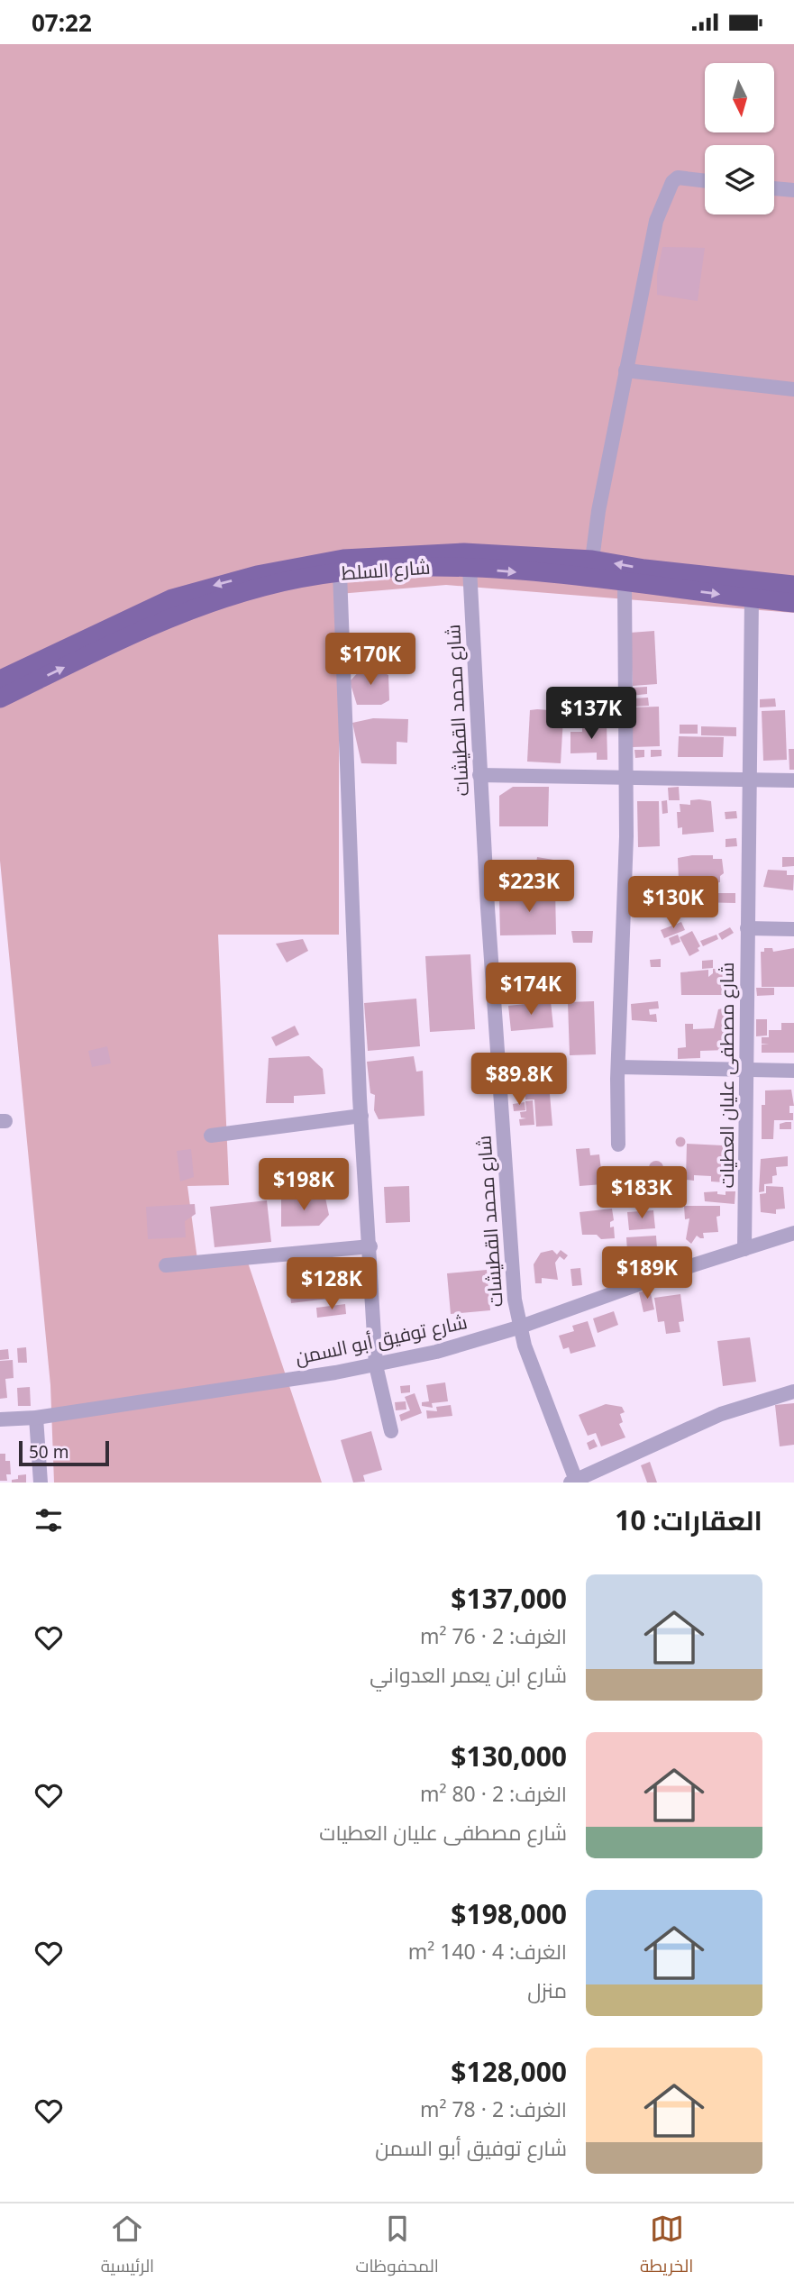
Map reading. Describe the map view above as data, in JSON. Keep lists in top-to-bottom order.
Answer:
{
  "streets": {
    "main road": ["شارع السلط"],
    "street": ["شارع محمد القطيشات", "شارع مصطفى عليان العطيات", "شارع توفيق أبو السمن"]
  },
  "crossings": [
    ["شارع السلط", "شارع محمد القطيشات"],
    ["شارع السلط", "شارع مصطفى عليان العطيات"],
    ["شارع محمد القطيشات", "شارع توفيق أبو السمن"],
    ["شارع مصطفى عليان العطيات", "شارع توفيق أبو السمن"]
  ],
  "scale_bar": "50 m",
  "north": "bottom",
  "page": {
    "status": "07:22",
    "price": [
      "$170K",
      "$137K",
      "$223K",
      "$130K",
      "$174K",
      "$89.8K",
      "$198K",
      "$183K",
      "$189K",
      "$128K"
    ],
    "scale": "50 m",
    "heading": "العقارات: 10",
    "list": [
      {
        "name": "$137,000",
        "note": "الغرف: 2 · 76 m² · شارع ابن يعمر العدواني"
      },
      {
        "name": "$130,000",
        "note": "الغرف: 2 · 80 m² · شارع مصطفى عليان العطيات"
      },
      {
        "name": "$198,000",
        "note": "الغرف: 4 · 140 m² · منزل"
      },
      {
        "name": "$128,000",
        "note": "الغرف: 2 · 78 m² · شارع توفيق أبو السمن"
      }
    ],
    "tabs": ["الخريطة", "المحفوظات", "الرئيسية"]
  }
}
